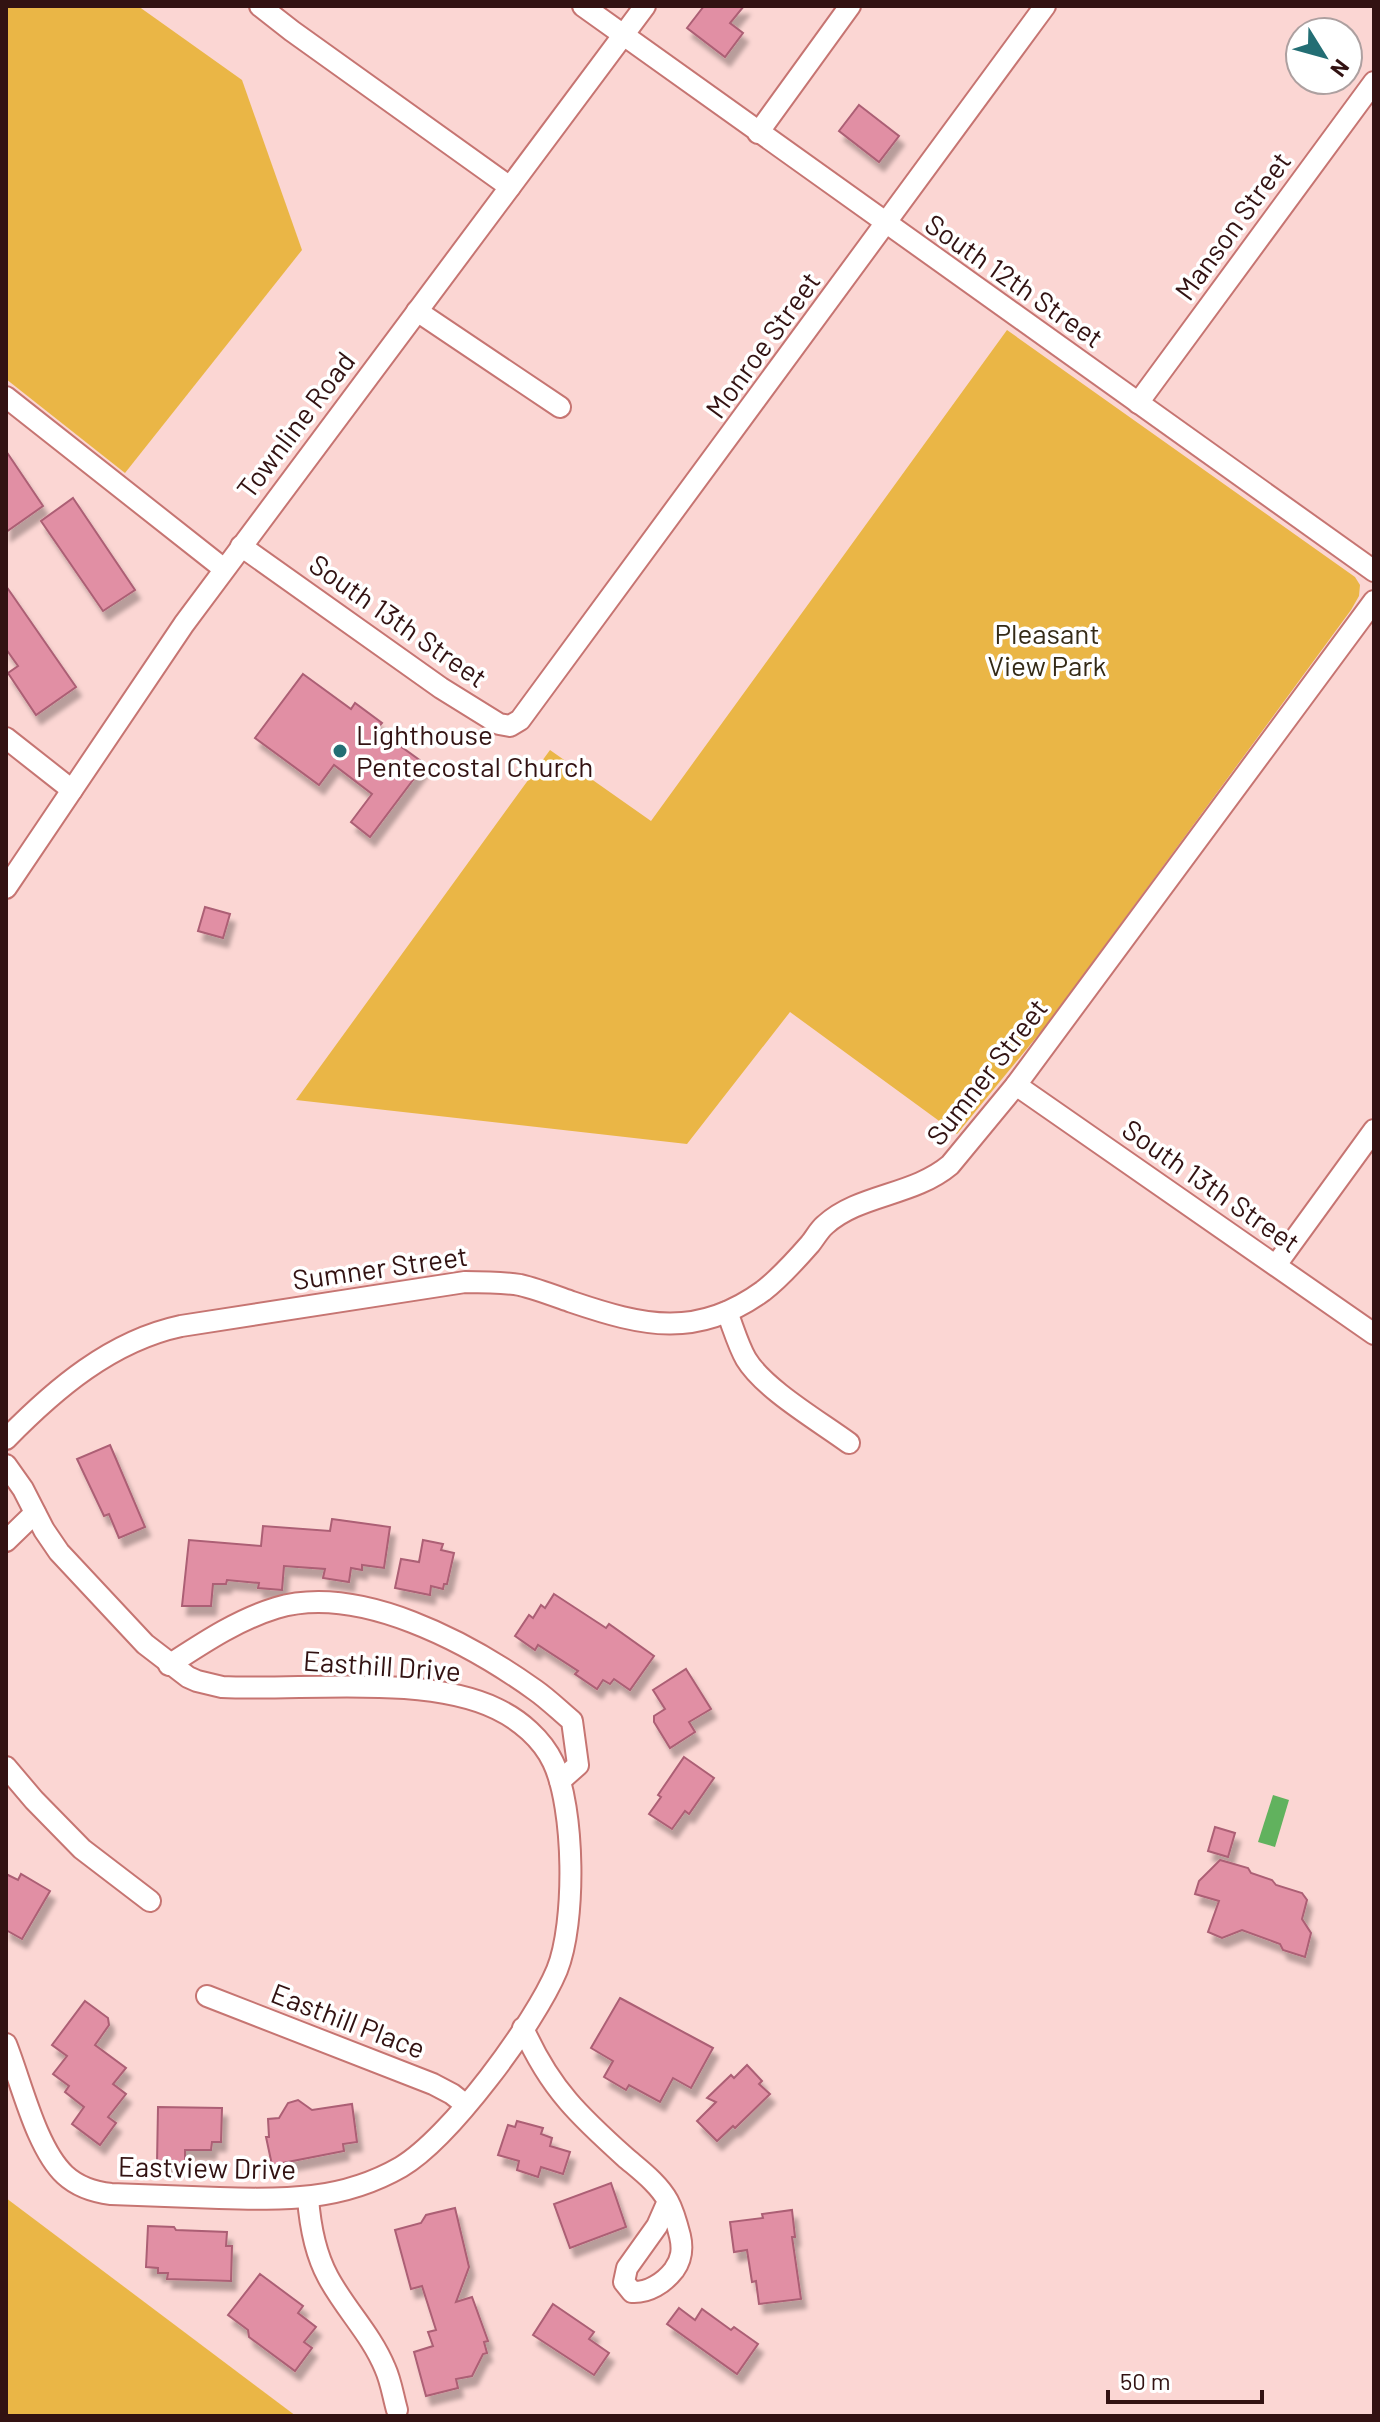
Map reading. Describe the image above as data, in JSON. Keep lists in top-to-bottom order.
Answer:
{
  "streets": {
    "street": [
      "Manson Street",
      "South 12th Street",
      "Monroe Street",
      "Townline Road",
      "South 13th Street",
      "Sumner Street",
      "Easthill Drive",
      "Easthill Place",
      "Eastview Drive"
    ]
  },
  "crossings": [
    ["Manson Street", "South 12th Street"],
    ["South 12th Street", "Monroe Street"],
    ["South 12th Street", "Townline Road"],
    ["Monroe Street", "South 13th Street"],
    ["Townline Road", "South 13th Street"],
    ["South 13th Street", "Sumner Street"],
    ["Easthill Drive", "Eastview Drive"],
    ["Easthill Place", "Eastview Drive"]
  ],
  "parks": ["Pleasant View Park"],
  "places": ["Lighthouse Pentecostal Church"],
  "scale_bar": "50 m",
  "north": "bottom right"
}
